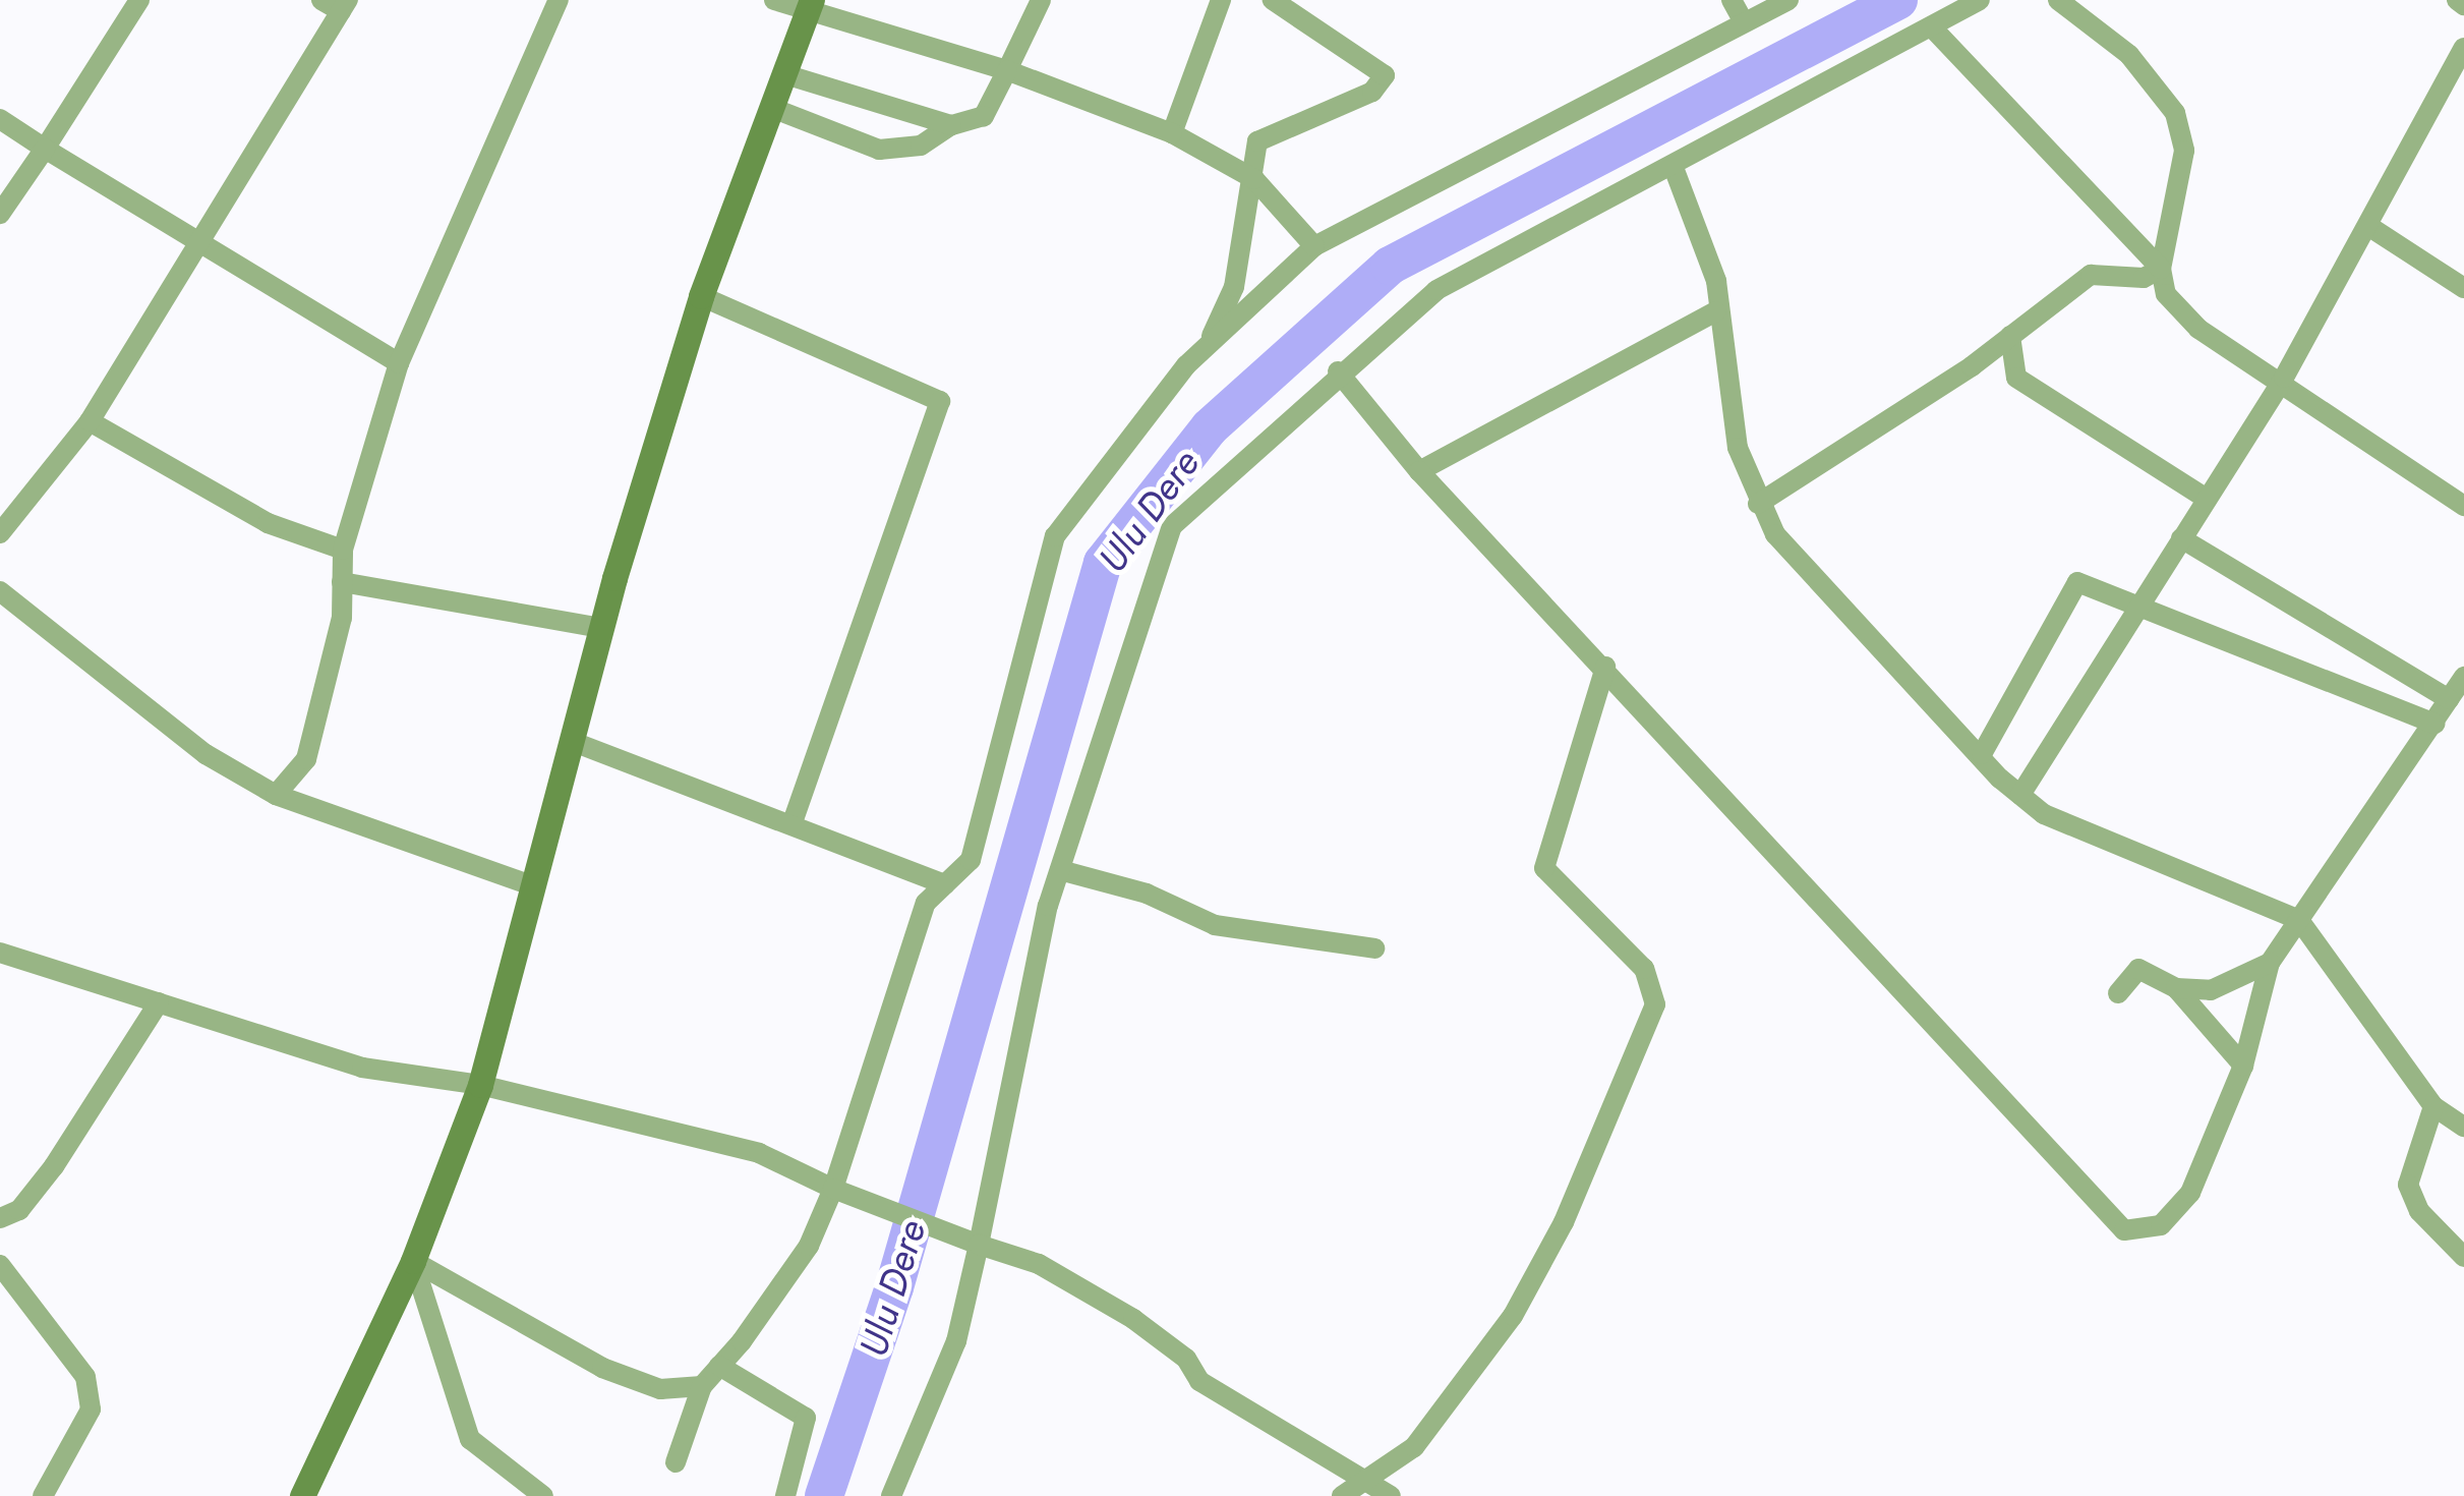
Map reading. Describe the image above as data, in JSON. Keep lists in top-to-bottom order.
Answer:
{
  "water": ["Ulu Dere"]
}
